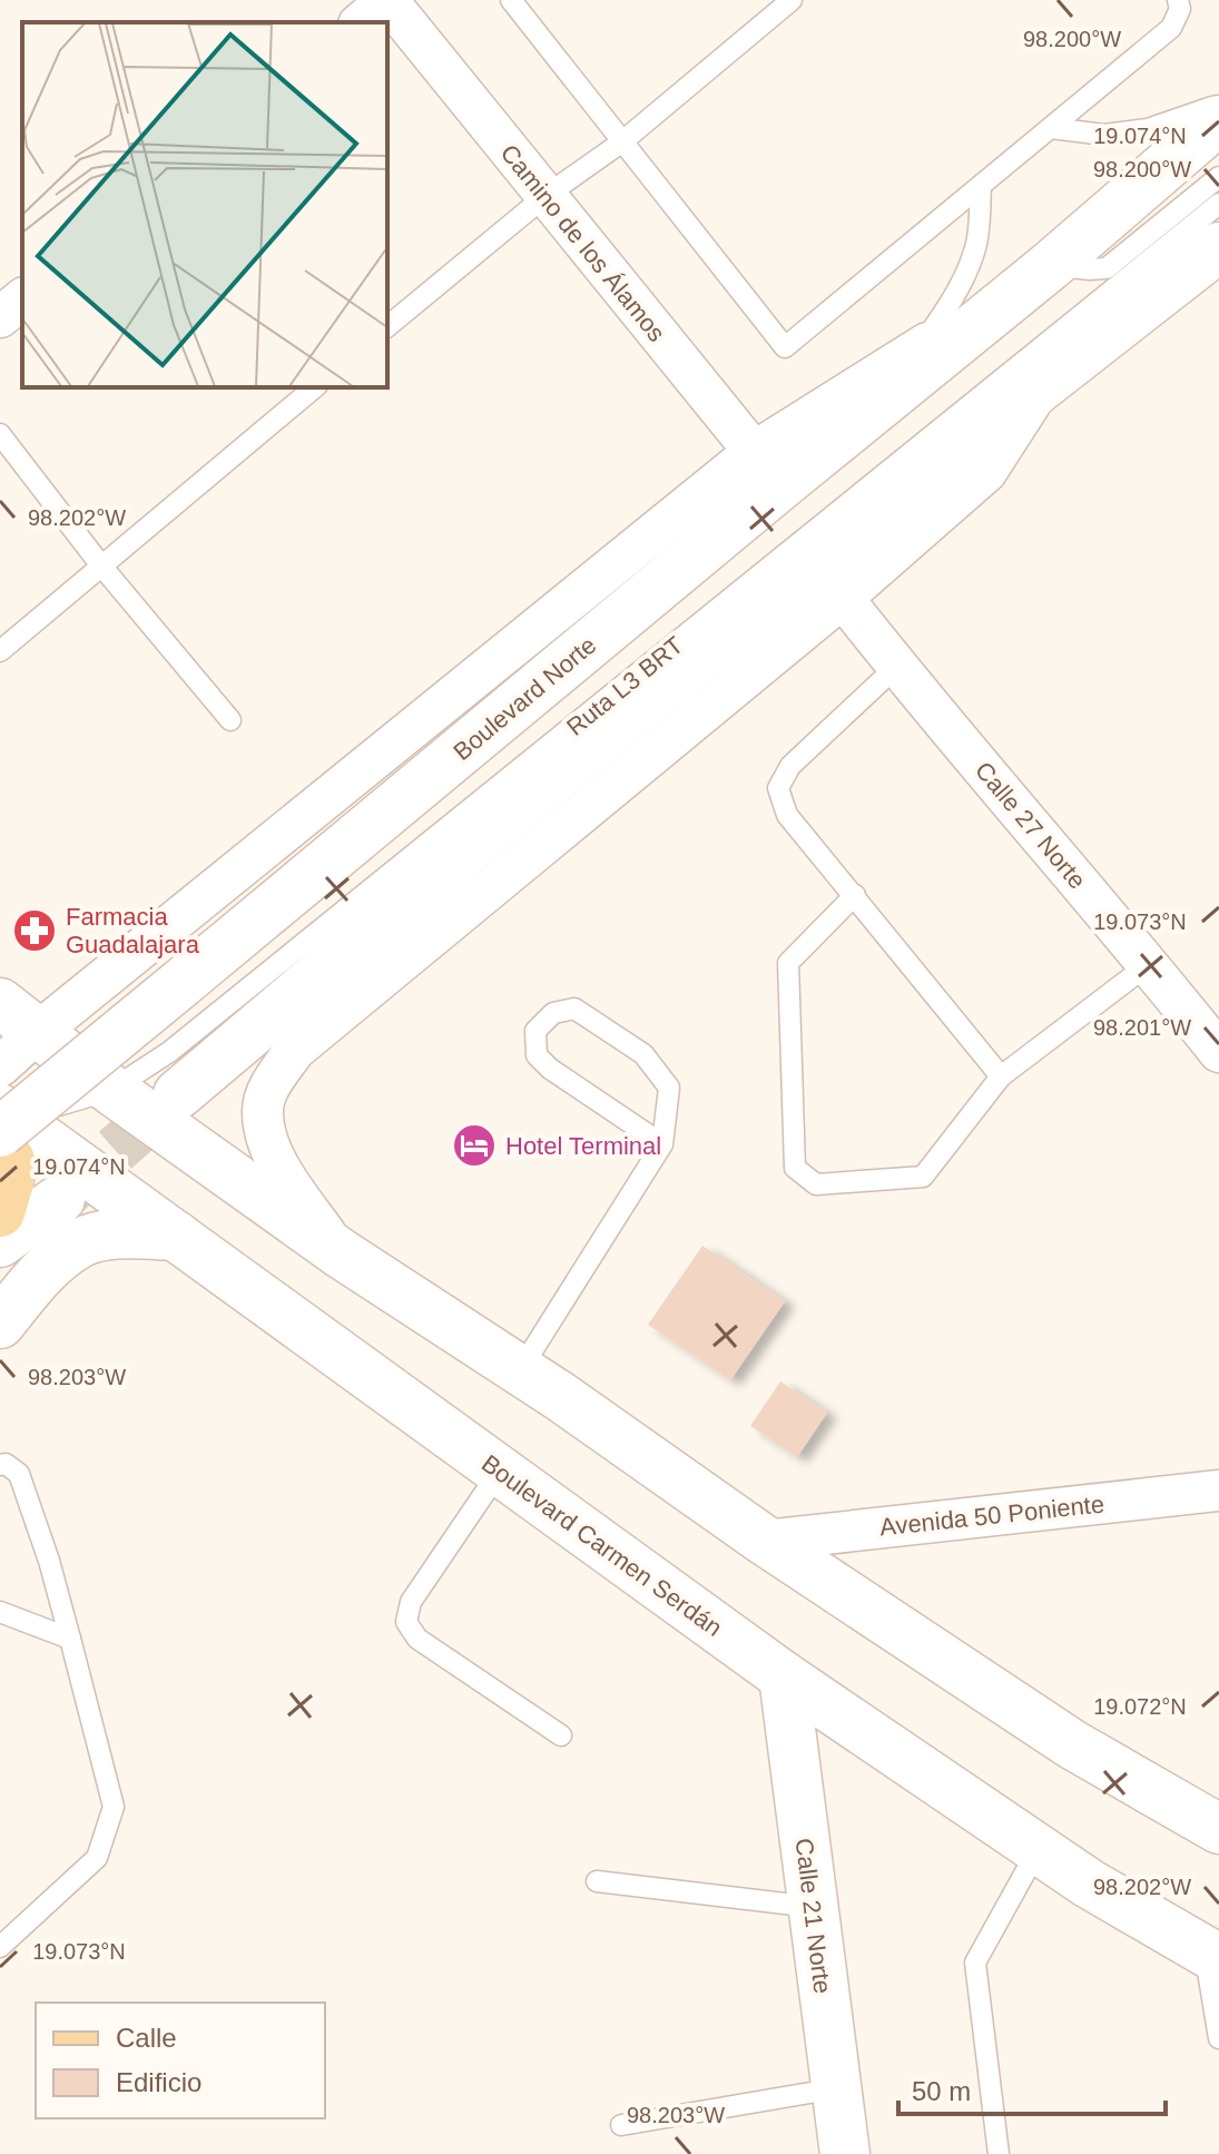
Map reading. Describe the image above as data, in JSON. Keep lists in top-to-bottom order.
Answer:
{
  "streets": {
    "main road": ["Boulevard Norte", "Boulevard Carmen Serdán", "Calle 21 Norte"],
    "street": ["Camino de los Álamos", "Calle 27 Norte", "Avenida 50 Poniente"],
    "lane": ["Ruta L3 BRT"]
  },
  "crossings": [
    ["Camino de los Álamos", "Boulevard Norte"],
    ["Ruta L3 BRT", "Boulevard Norte"],
    ["Ruta L3 BRT", "Boulevard Carmen Serdán"],
    ["Boulevard Norte", "Boulevard Carmen Serdán"],
    ["Boulevard Carmen Serdán", "Calle 21 Norte"]
  ],
  "places": {
    "pharmacy": ["Farmacia Guadalajara"],
    "hotel": ["Hotel Terminal"]
  },
  "legend": ["Calle", "Edificio"],
  "scale_bar": "50 m",
  "coordinates": [
    "98.200°W",
    "19.074°N",
    "98.202°W",
    "19.073°N",
    "98.201°W",
    "98.203°W",
    "19.072°N"
  ]
}
